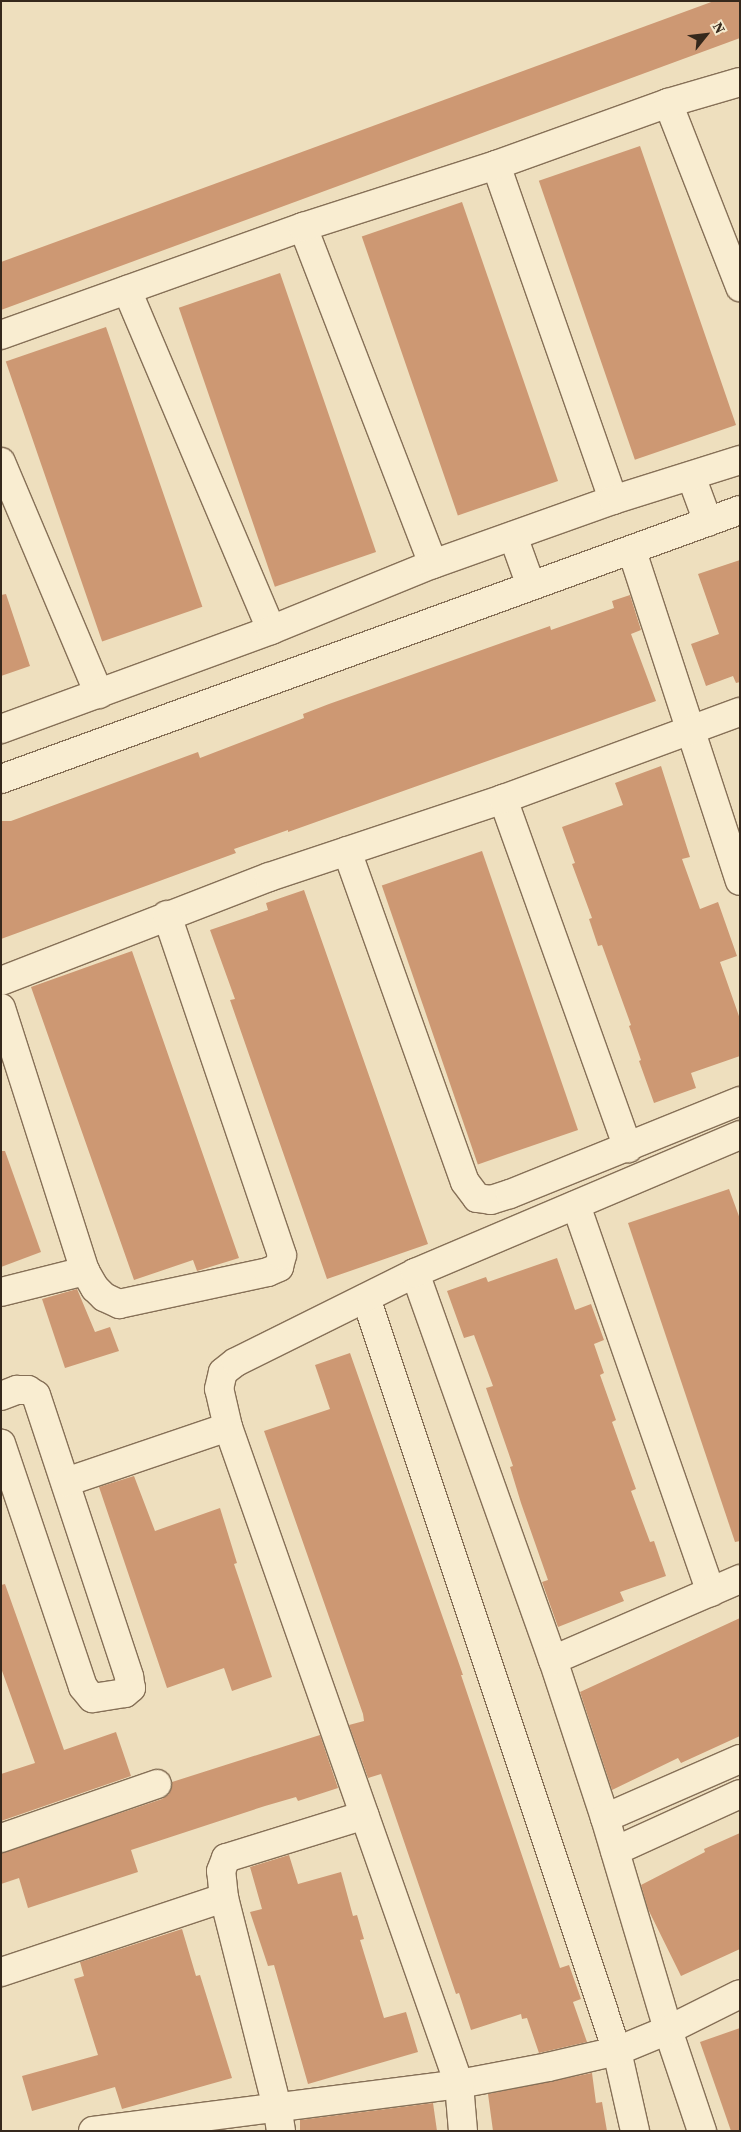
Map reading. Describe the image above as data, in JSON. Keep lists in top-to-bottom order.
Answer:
{
  "north": "top right"
}
